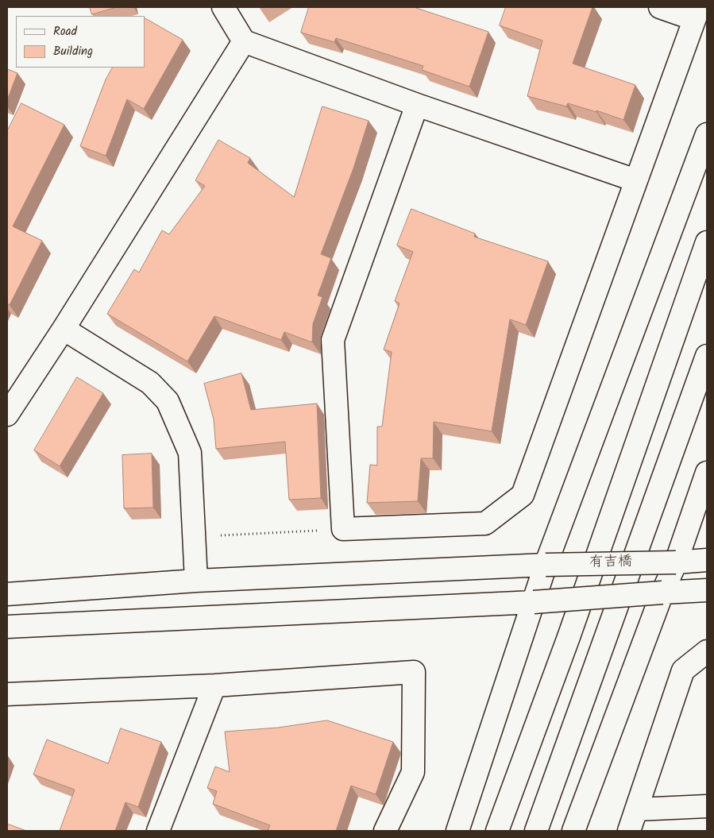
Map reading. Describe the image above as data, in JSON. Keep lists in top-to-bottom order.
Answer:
{
  "streets": {
    "street": ["有吉橋"]
  },
  "legend": ["Road", "Building"]
}
